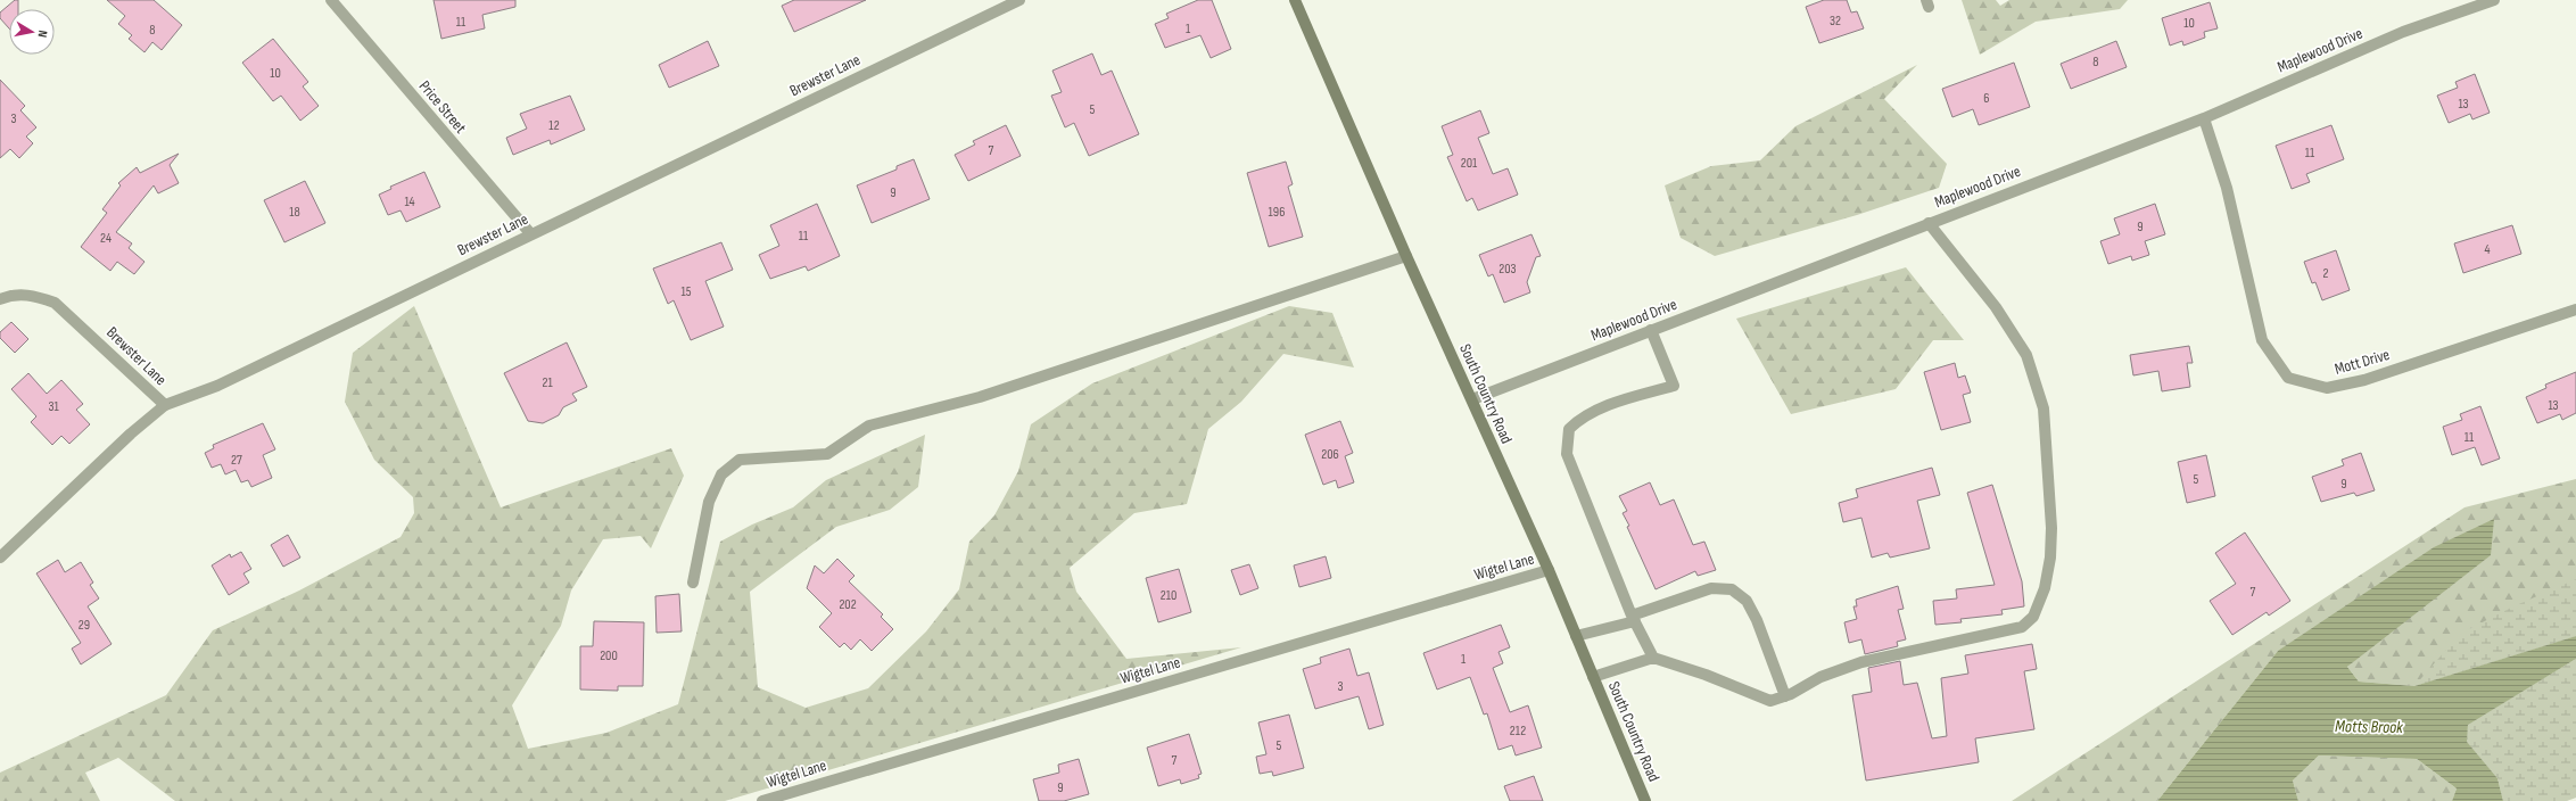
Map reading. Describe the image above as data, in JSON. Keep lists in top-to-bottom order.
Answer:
{
  "streets": {
    "main road": ["South Country Road"],
    "street": [
      "Maplewood Drive",
      "Brewster Lane",
      "Price Street",
      "Mott Drive",
      "Wigtel Lane"
    ]
  },
  "crossings": [
    ["Maplewood Drive", "Mott Drive"],
    ["Maplewood Drive", "South Country Road"],
    ["Brewster Lane", "Price Street"],
    ["South Country Road", "Wigtel Lane"]
  ],
  "water": ["Motts Brook"],
  "house_numbers": [
    "32",
    "11",
    "10",
    "1",
    "8",
    "8",
    "10",
    "6",
    "13",
    "5",
    "3",
    "12",
    "7",
    "11",
    "201",
    "9",
    "14",
    "18",
    "196",
    "9",
    "11",
    "24",
    "4",
    "203",
    "2",
    "15",
    "21",
    "13",
    "31",
    "11",
    "206",
    "27",
    "5",
    "9",
    "7",
    "210",
    "202",
    "29",
    "200",
    "1",
    "3",
    "212",
    "5",
    "7",
    "9"
  ],
  "north": "right"
}
